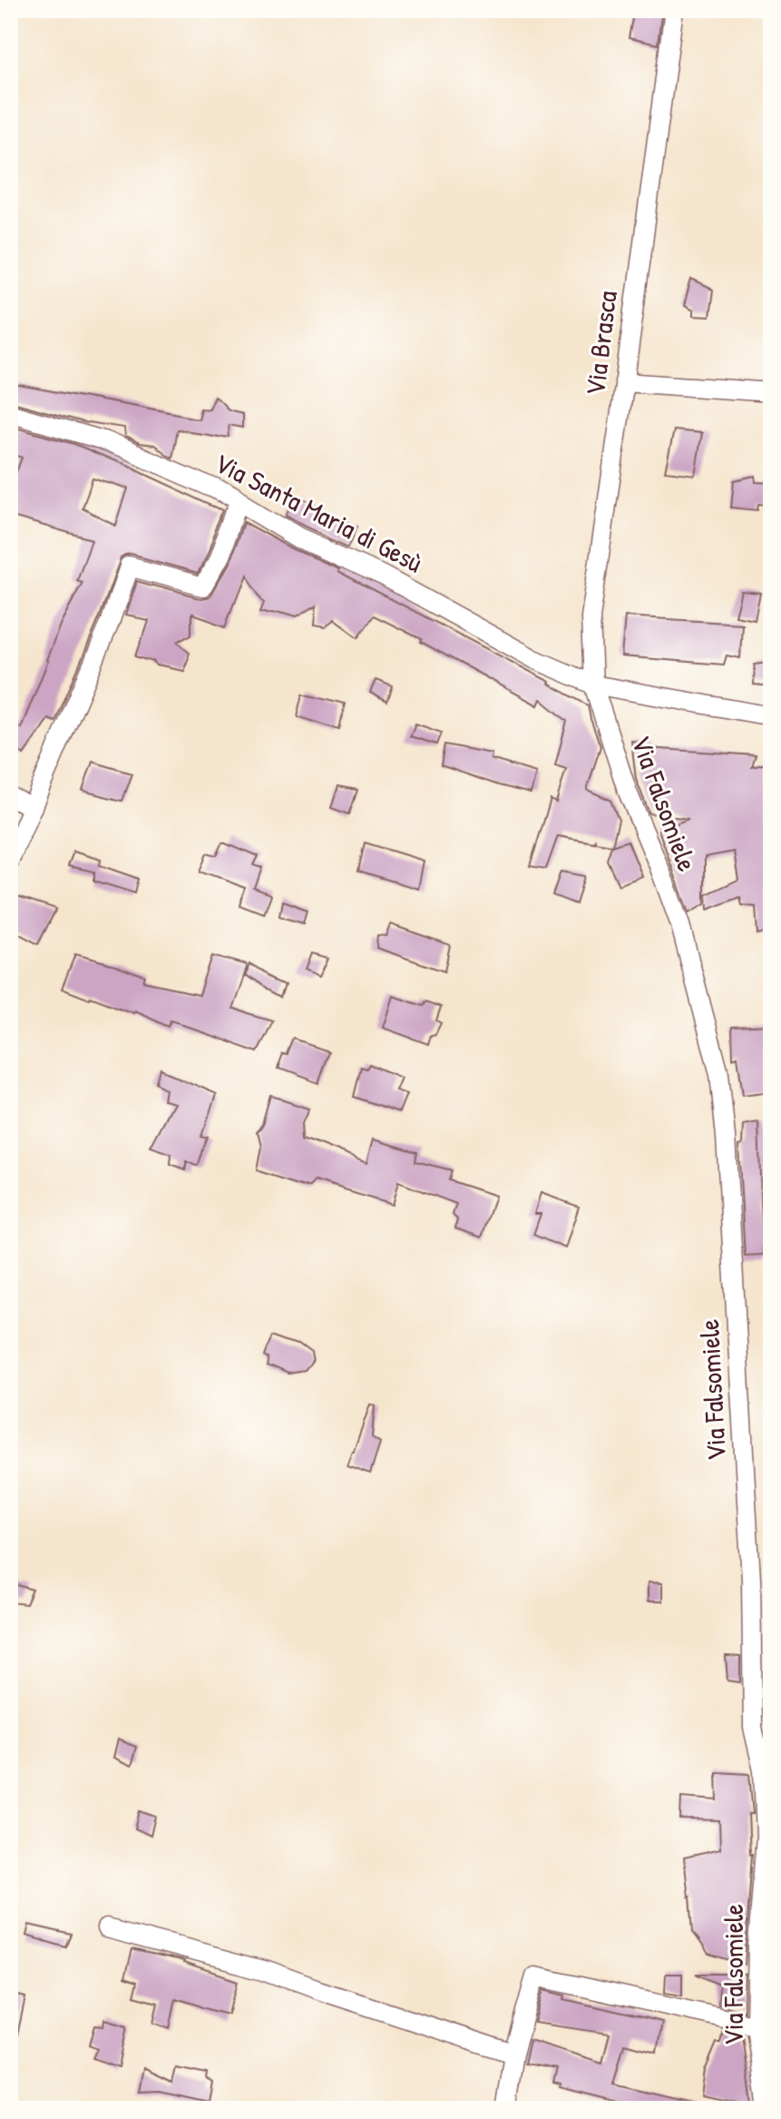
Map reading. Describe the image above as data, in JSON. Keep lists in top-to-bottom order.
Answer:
{
  "streets": {
    "street": ["Via Brasca", "Via Santa Maria di Gesù", "Via Falsomiele"]
  },
  "crossings": [
    ["Via Brasca", "Via Santa Maria di Gesù"],
    ["Via Brasca", "Via Falsomiele"],
    ["Via Santa Maria di Gesù", "Via Falsomiele"]
  ]
}
